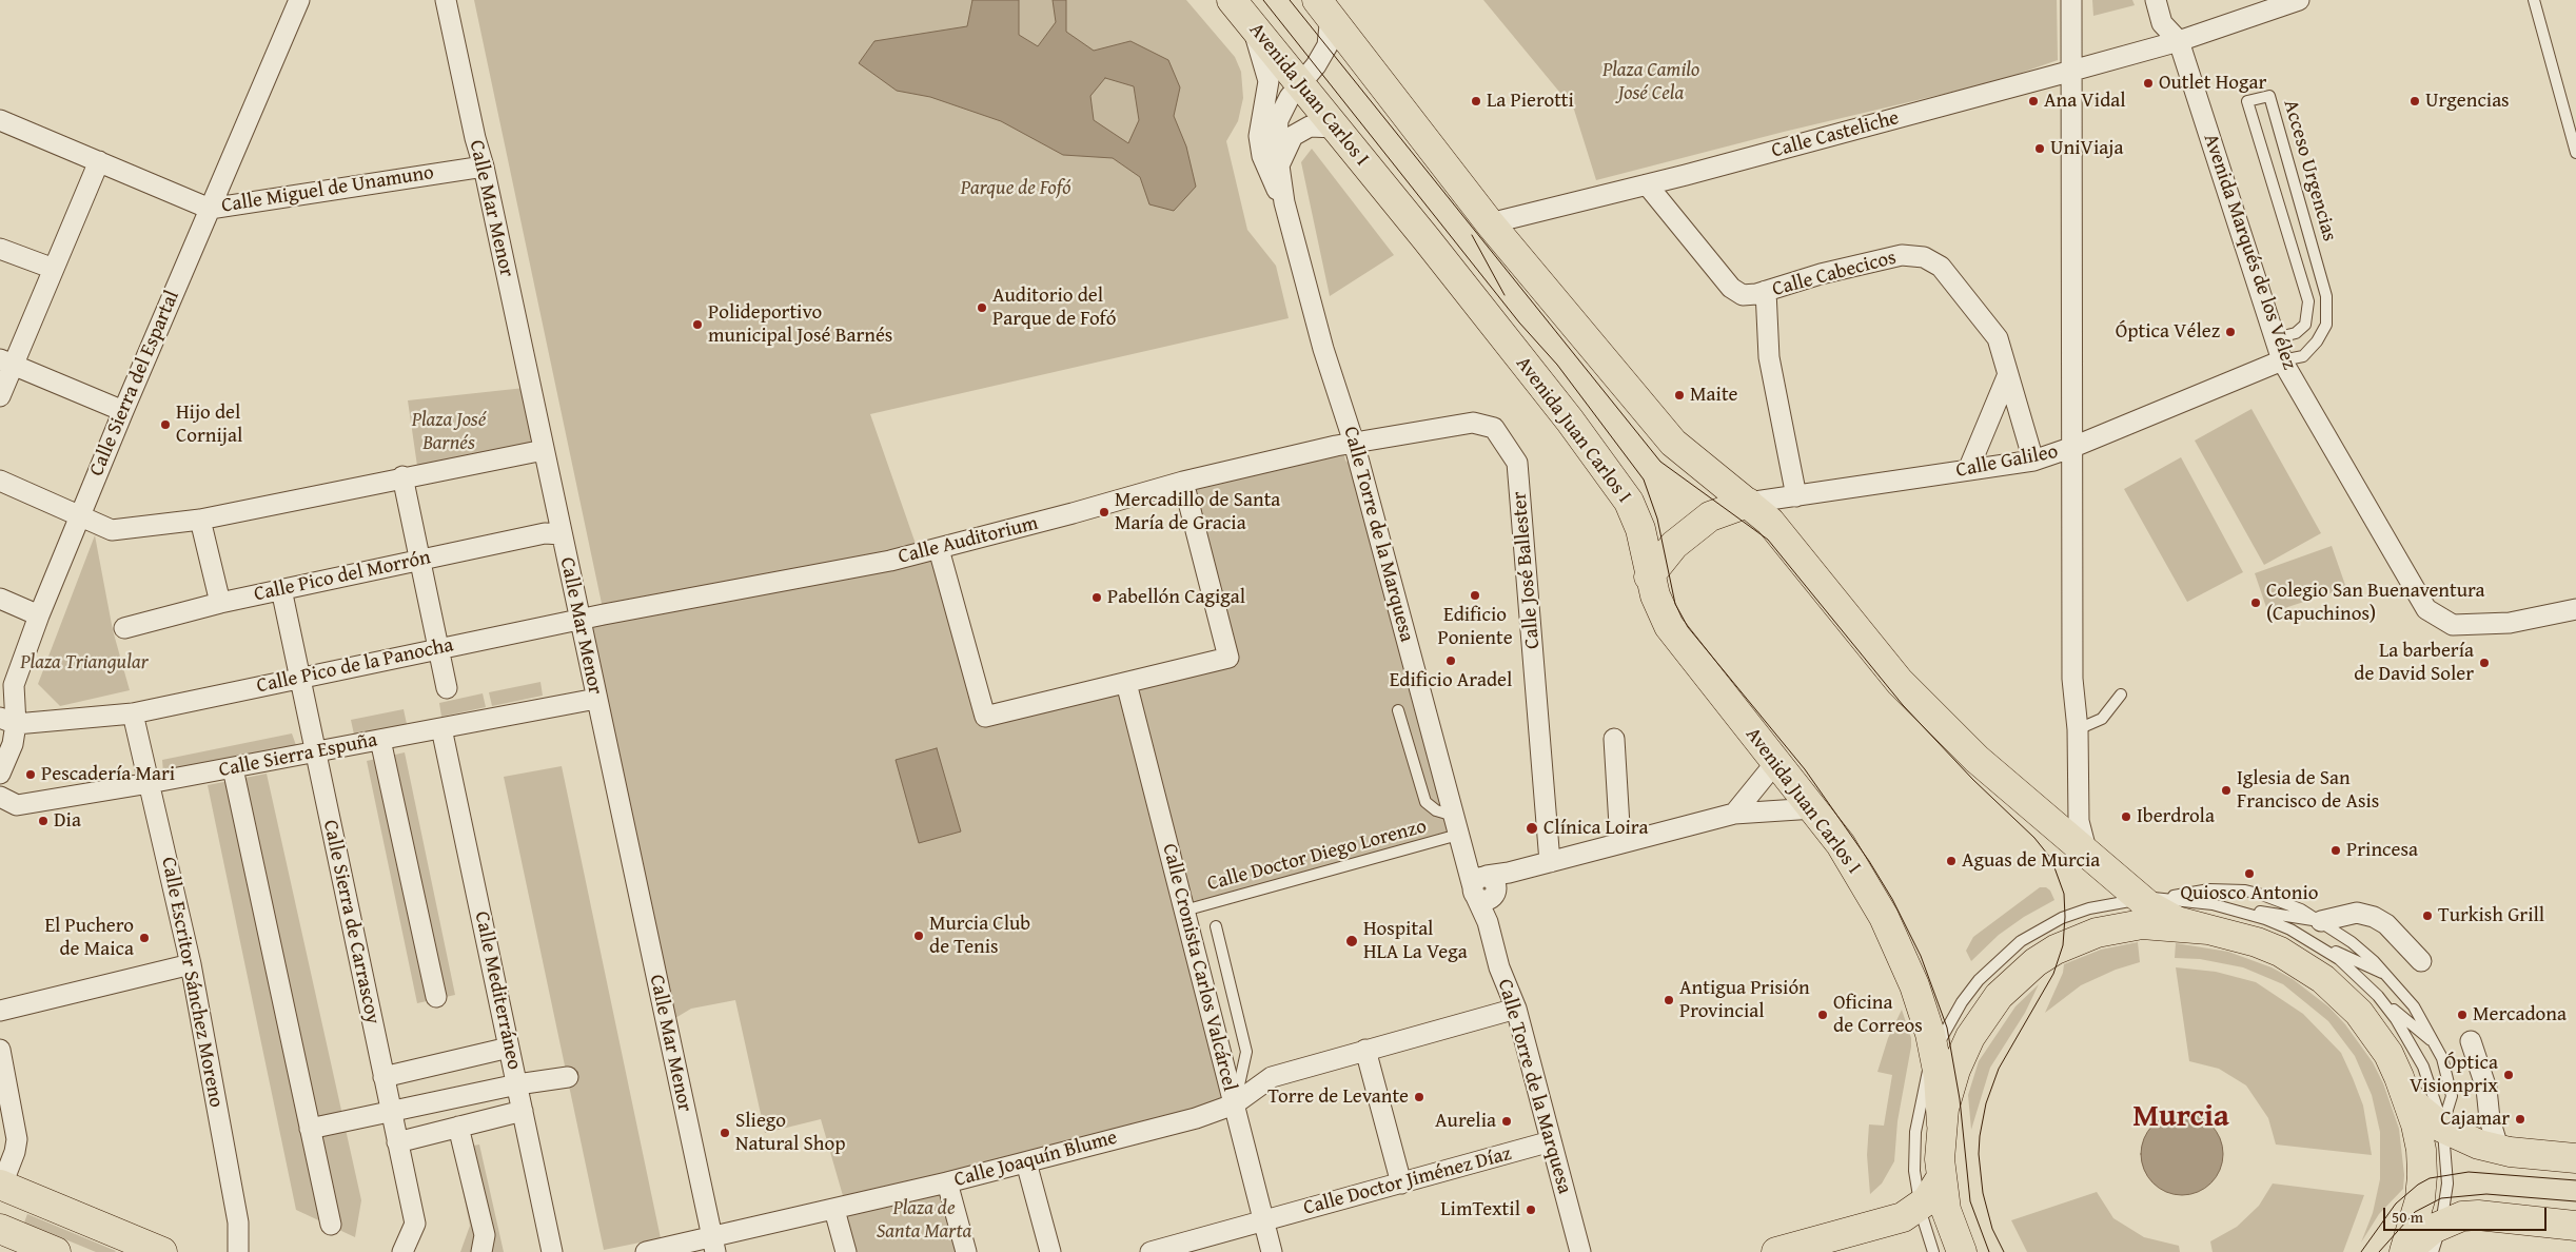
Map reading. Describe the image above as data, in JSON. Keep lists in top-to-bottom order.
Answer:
{
  "streets": {
    "main road": ["Avenida Juan Carlos I"],
    "street": [
      "Calle Casteliche",
      "Calle Miguel de Unamuno",
      "Calle Mar Menor",
      "Avenida Marqués de los Vélez",
      "Calle Cabecicos",
      "Calle Sierra del Espartal",
      "Calle Galileo",
      "Calle Torre de la Marquesa",
      "Calle Auditorium",
      "Calle José Ballester",
      "Calle Pico del Morrón",
      "Calle Pico de la Panocha",
      "Calle Sierra Espuña",
      "Calle Sierra de Carrascoy",
      "Calle Cronista Carlos Valcárcel",
      "Calle Escritor Sánchez Moreno",
      "Calle Mediterráneo",
      "Calle Joaquín Blume",
      "Calle Doctor Jiménez Díaz"
    ],
    "lane": ["Acceso Urgencias", "Calle Doctor Diego Lorenzo"]
  },
  "crossings": [
    ["Avenida Juan Carlos I", "Calle Torre de la Marquesa"],
    ["Calle Casteliche", "Avenida Marqués de los Vélez"],
    ["Calle Casteliche", "Calle Cabecicos"],
    ["Acceso Urgencias", "Avenida Marqués de los Vélez"],
    ["Acceso Urgencias", "Calle Galileo"],
    ["Calle Miguel de Unamuno", "Calle Mar Menor"],
    ["Calle Miguel de Unamuno", "Calle Sierra del Espartal"],
    ["Calle Mar Menor", "Calle Auditorium"],
    ["Calle Mar Menor", "Calle Pico del Morrón"],
    ["Calle Mar Menor", "Calle Pico de la Panocha"],
    ["Calle Mar Menor", "Calle Sierra Espuña"],
    ["Calle Mar Menor", "Calle Joaquín Blume"],
    ["Avenida Marqués de los Vélez", "Calle Galileo"],
    ["Calle Cabecicos", "Calle Galileo"],
    ["Calle Torre de la Marquesa", "Calle Auditorium"],
    ["Calle Torre de la Marquesa", "Calle José Ballester"],
    ["Calle Torre de la Marquesa", "Calle Doctor Diego Lorenzo"],
    ["Calle Torre de la Marquesa", "Calle Joaquín Blume"],
    ["Calle Torre de la Marquesa", "Calle Doctor Jiménez Díaz"],
    ["Calle Auditorium", "Calle José Ballester"],
    ["Calle Auditorium", "Calle Pico de la Panocha"],
    ["Calle Pico del Morrón", "Calle Sierra de Carrascoy"],
    ["Calle Pico de la Panocha", "Calle Sierra de Carrascoy"],
    ["Calle Pico de la Panocha", "Calle Escritor Sánchez Moreno"],
    ["Calle Sierra Espuña", "Calle Sierra de Carrascoy"],
    ["Calle Sierra Espuña", "Calle Escritor Sánchez Moreno"],
    ["Calle Sierra Espuña", "Calle Mediterráneo"],
    ["Calle Doctor Diego Lorenzo", "Calle Cronista Carlos Valcárcel"],
    ["Calle Cronista Carlos Valcárcel", "Calle Joaquín Blume"],
    ["Calle Cronista Carlos Valcárcel", "Calle Doctor Jiménez Díaz"]
  ],
  "districts": ["Murcia"],
  "parks": [
    "Plaza Camilo José Cela",
    "Parque de Fofó",
    "Plaza José Barnés",
    "Plaza Triangular",
    "Plaza de Santa Marta"
  ],
  "places": [
    "Outlet Hogar",
    "La Pierotti",
    "Ana Vidal",
    "Urgencias",
    "UniViaja",
    "Auditorio del Parque de Fofó",
    "Polideportivo municipal José Barnés",
    "Óptica Vélez",
    "Maite",
    "Hijo del Cornijal",
    "Mercadillo de Santa María de Gracia",
    "Edificio Poniente",
    "Pabellón Cagigal",
    "Colegio San Buenaventura (Capuchinos)",
    "Edificio Aradel",
    "La barbería de David Soler",
    "Pescadería Mari",
    "Iglesia de San Francisco de Asis",
    "Iberdrola",
    "Dia",
    "Clínica Loira",
    "Princesa",
    "Aguas de Murcia",
    "Quiosco Antonio",
    "Turkish Grill",
    "Murcia Club de Tenis",
    "El Puchero de Maica",
    "Hospital HLA La Vega",
    "Antigua Prisión Provincial",
    "Oficina de Correos",
    "Mercadona",
    "Óptica Visionprix",
    "Torre de Levante",
    "Cajamar",
    "Aurelia",
    "Sliego Natural Shop",
    "LimTextil"
  ],
  "scale_bar": "50 m"
}
